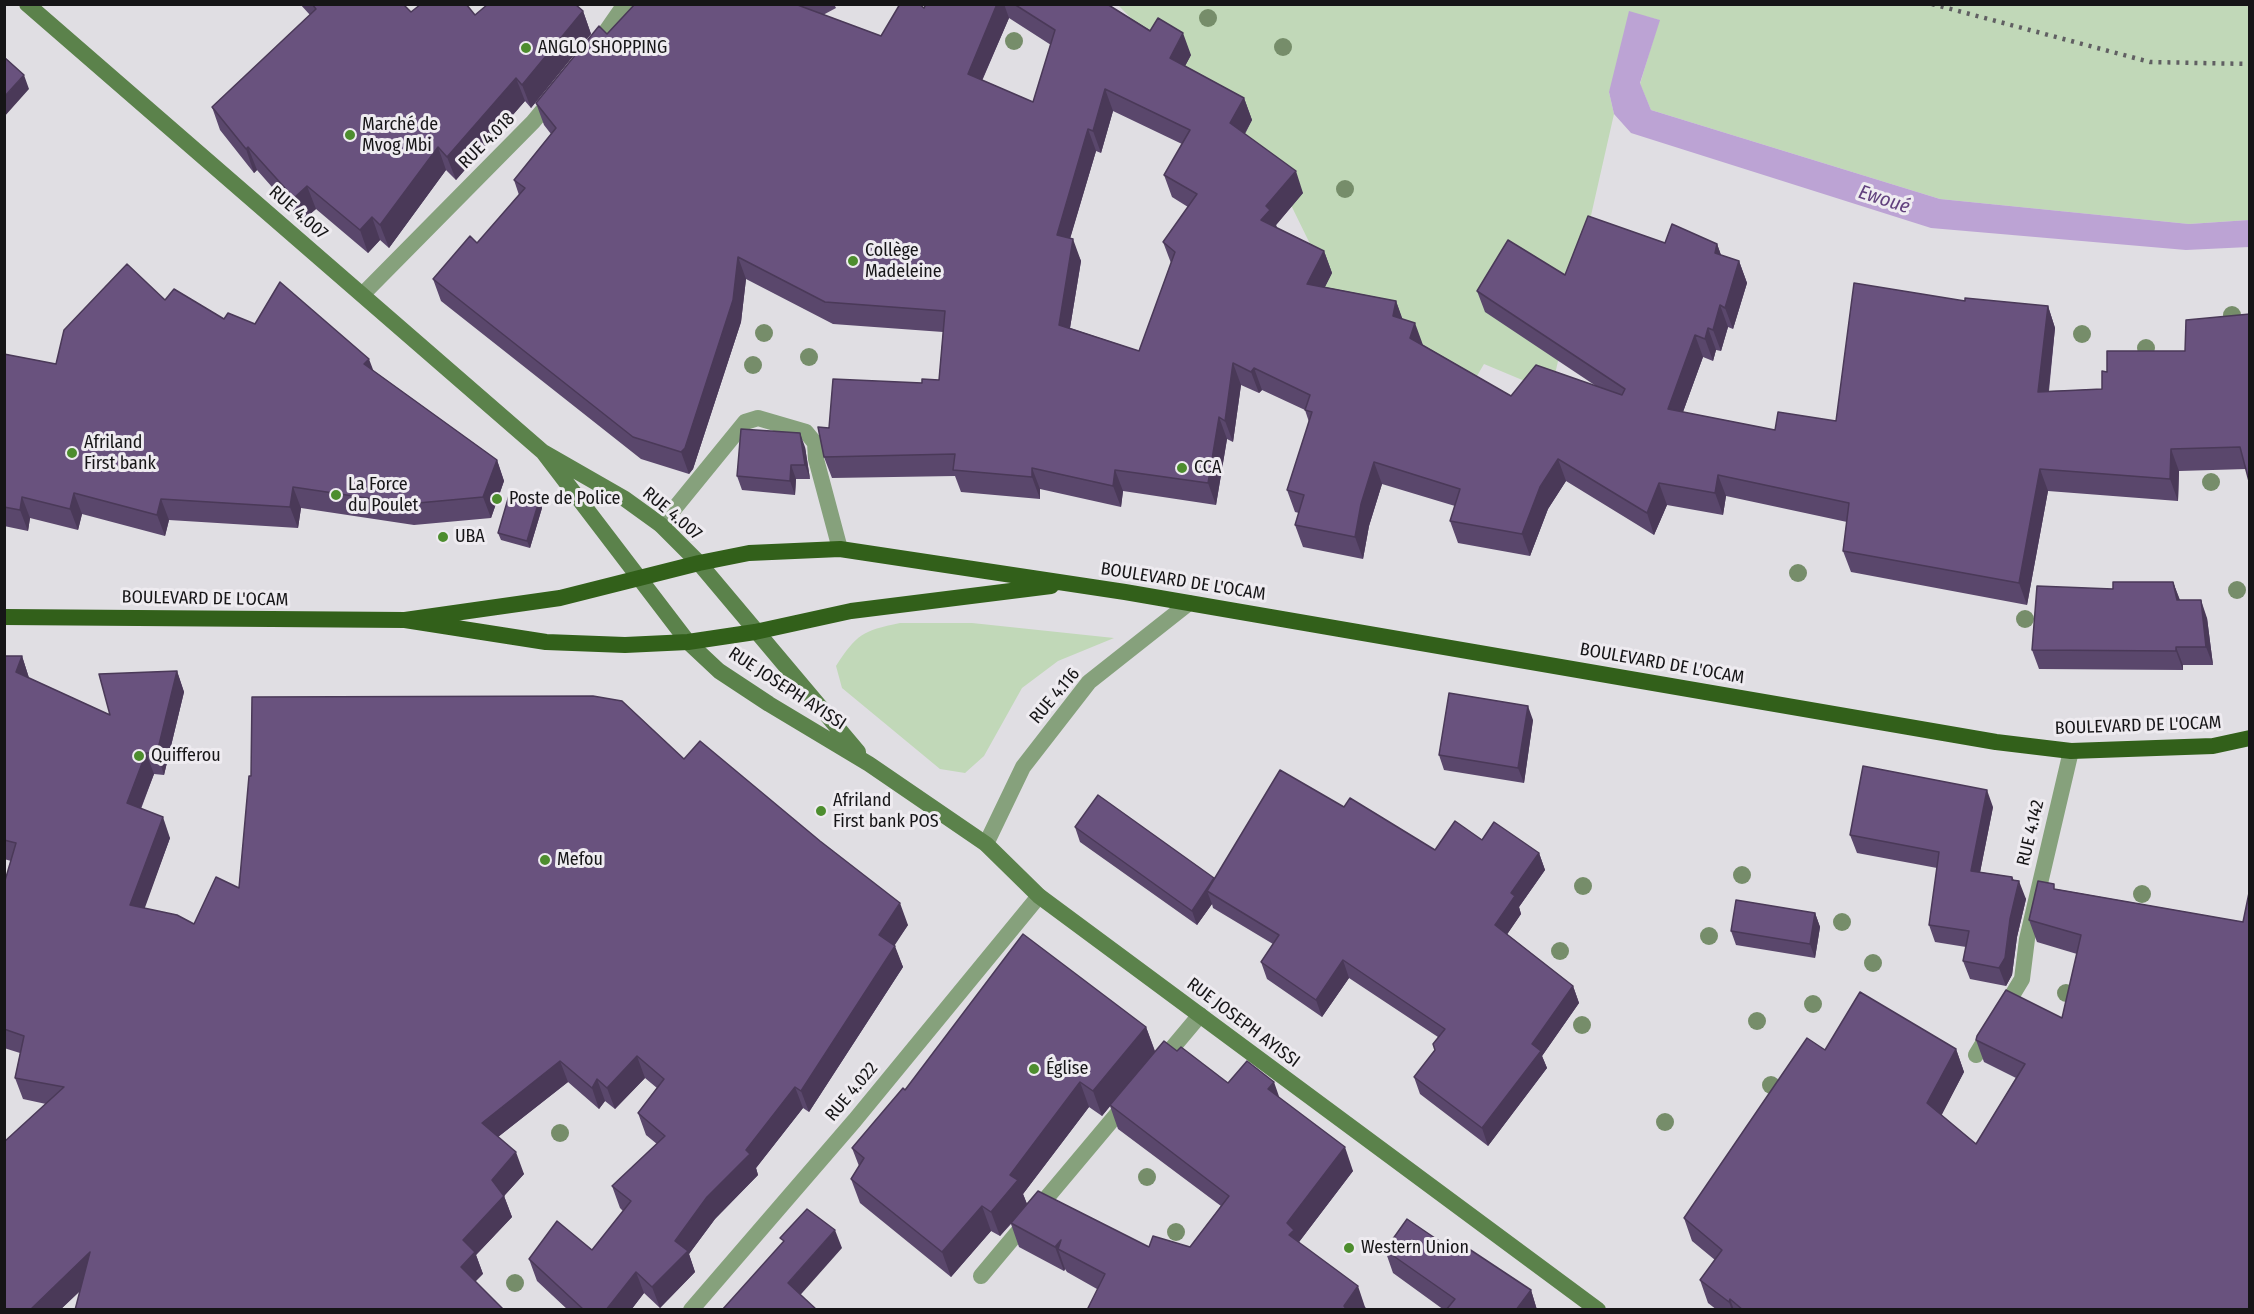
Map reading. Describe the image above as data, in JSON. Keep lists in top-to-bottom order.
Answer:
{
  "streets": {
    "highway": ["BOULEVARD DE L'OCAM"],
    "main road": ["RUE 4.007", "RUE JOSEPH AYISSI"],
    "street": [
      "RUE 4.018",
      "RUE 4.116",
      "RUE 4.142",
      "RUE 4.022"
    ]
  },
  "crossings": [
    ["RUE 4.018", "RUE 4.007"],
    ["RUE 4.007", "BOULEVARD DE L'OCAM"],
    ["RUE 4.007", "RUE JOSEPH AYISSI"],
    ["BOULEVARD DE L'OCAM", "RUE JOSEPH AYISSI"],
    ["BOULEVARD DE L'OCAM", "RUE 4.116"],
    ["BOULEVARD DE L'OCAM", "RUE 4.142"],
    ["RUE JOSEPH AYISSI", "RUE 4.116"],
    ["RUE JOSEPH AYISSI", "RUE 4.022"]
  ],
  "water": ["Ewoué"],
  "places": [
    "ANGLO SHOPPING",
    "Marché de Mvog Mbi",
    "Collège Madeleine",
    "Afriland First bank",
    "CCA",
    "La Force du Poulet",
    "Poste de Police",
    "UBA",
    "Quifferou",
    "Afriland First bank POS",
    "Mefou",
    "Église",
    "Western Union"
  ]
}
